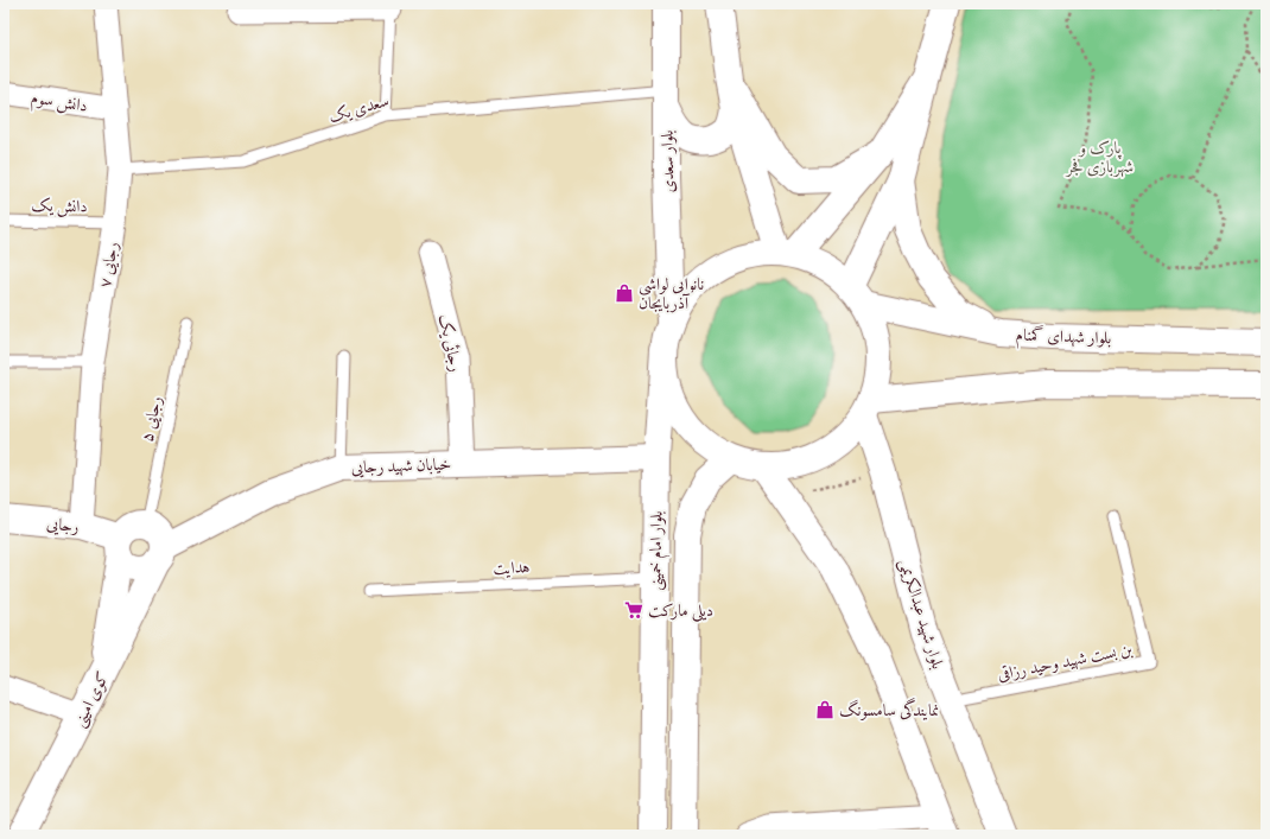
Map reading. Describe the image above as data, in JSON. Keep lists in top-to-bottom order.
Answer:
{
  "streets": {
    "main road": [
      "بلوار سعدی",
      "بلوار شهدای گمنام",
      "خیابان شهید رجایی",
      "رجایی",
      "بلوار امام خمینی",
      "بلوار شهید عبدالکریمی",
      "کوی امینی"
    ],
    "street": ["دانش سوم", "رجایی ۷", "رجائی یک"],
    "lane": [
      "سعدی یک",
      "دانش یک",
      "رجایی ۵",
      "هدایت",
      "بن بست شهید وحید رزاقی"
    ]
  },
  "crossings": [
    ["دانش سوم", "رجایی ۷"],
    ["سعدی یک", "بلوار سعدی"],
    ["سعدی یک", "رجایی ۷"],
    ["دانش یک", "رجایی ۷"],
    ["رجایی ۷", "رجایی"],
    ["رجائی یک", "خیابان شهید رجایی"],
    ["رجایی ۵", "خیابان شهید رجایی"],
    ["رجایی ۵", "رجایی"],
    ["رجایی ۵", "کوی امینی"],
    ["خیابان شهید رجایی", "رجایی"],
    ["خیابان شهید رجایی", "بلوار امام خمینی"],
    ["خیابان شهید رجایی", "کوی امینی"],
    ["رجایی", "کوی امینی"],
    ["بلوار امام خمینی", "هدایت"],
    ["بلوار شهید عبدالکریمی", "بن بست شهید وحید رزاقی"]
  ],
  "parks": ["پارک و شهربازی فجر"],
  "places": {
    "shop": ["نانوایی لواشی آذربایجان", "نمایندگی سامسونگ"],
    "supermarket": ["دیلی مارکت"]
  }
}
